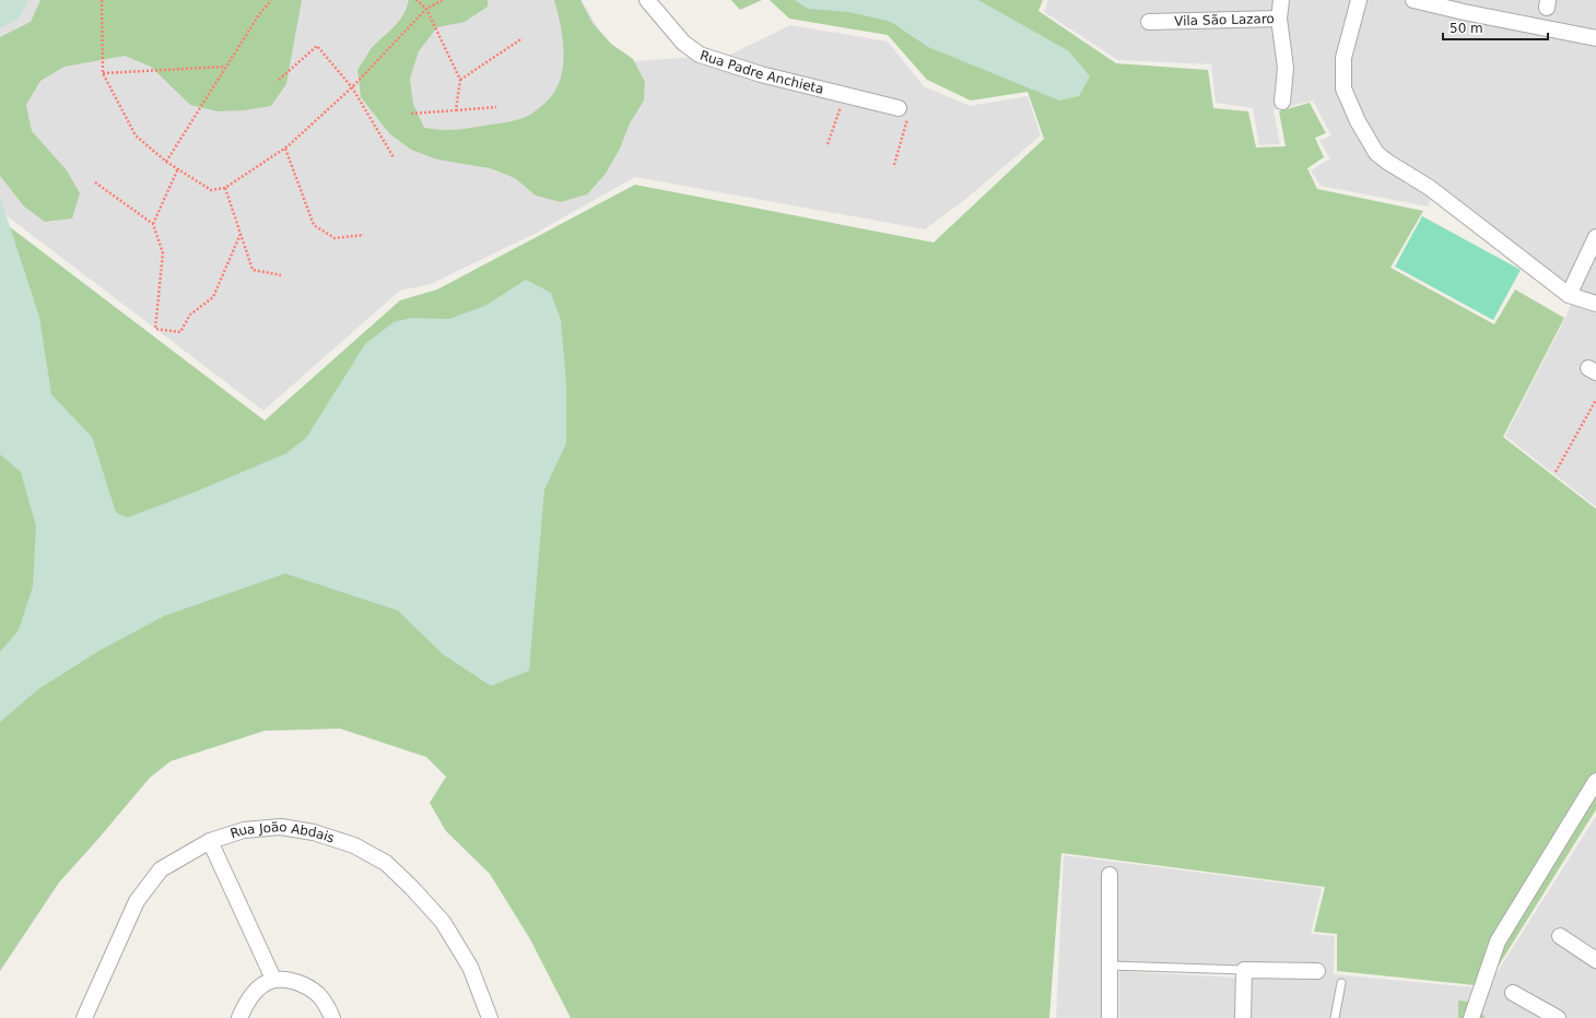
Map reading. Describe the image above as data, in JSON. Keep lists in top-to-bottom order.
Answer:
{
  "streets": {
    "street": ["Vila São Lazaro", "Rua Padre Anchieta", "Rua João Abdais"]
  },
  "scale_bar": "50 m"
}
